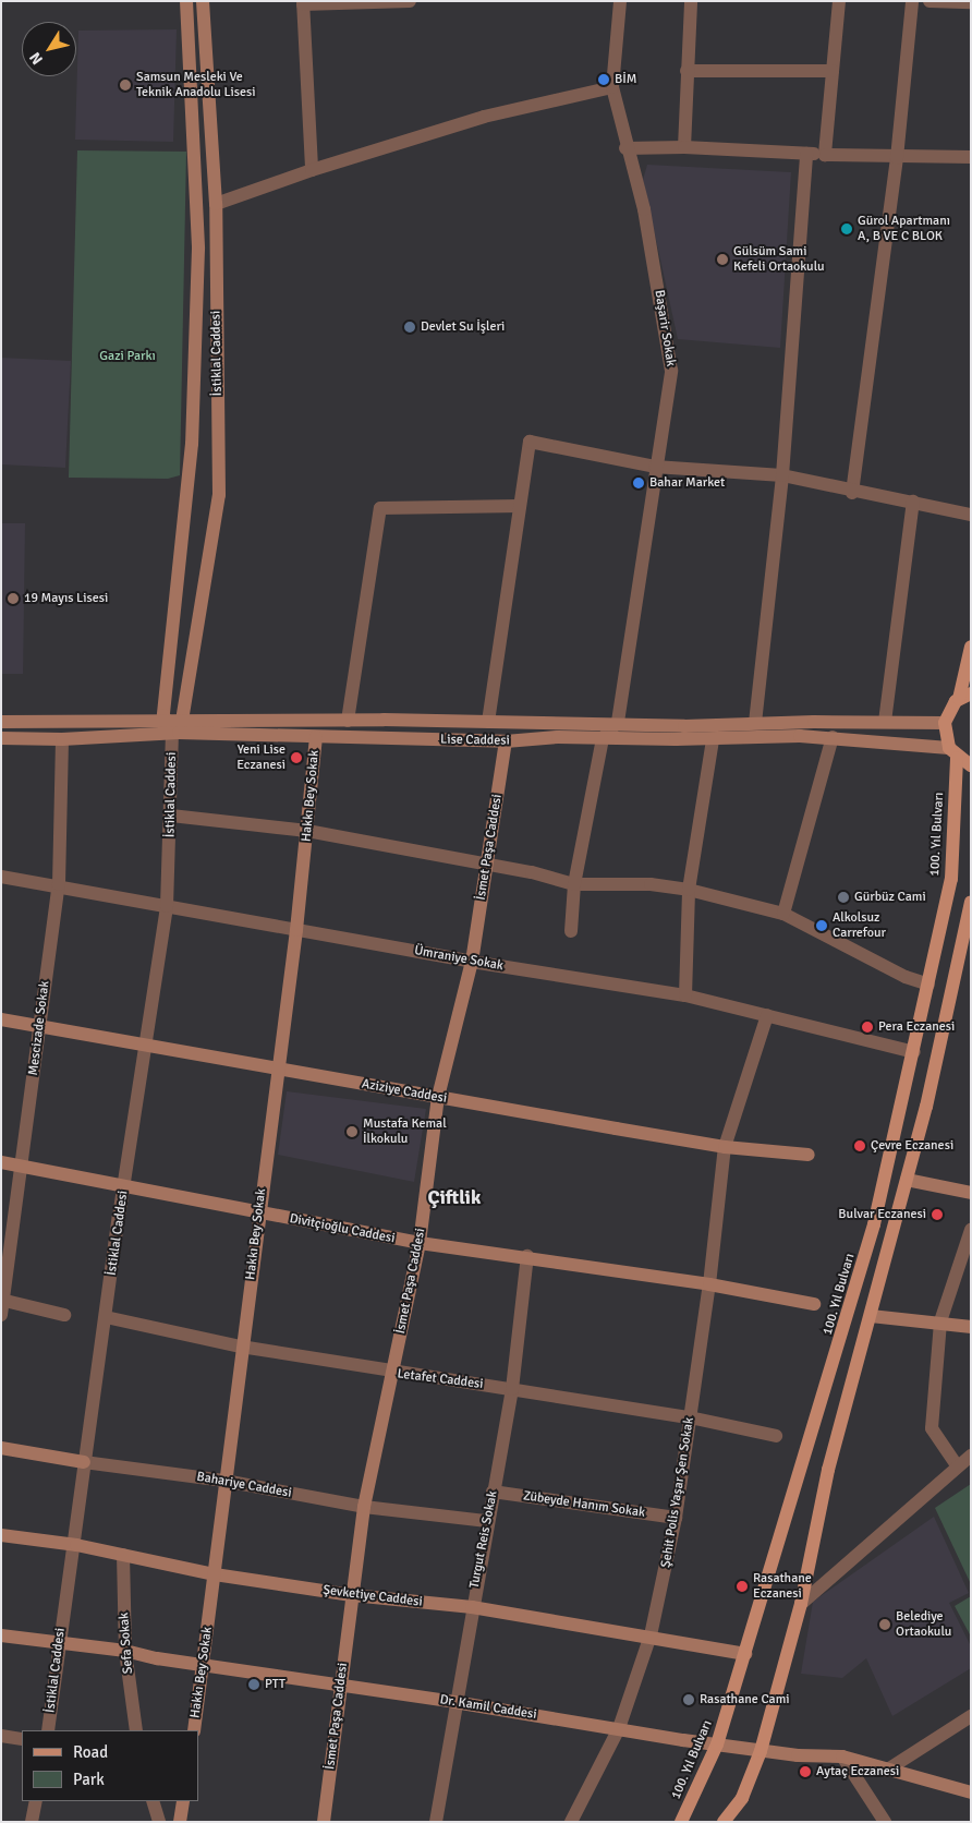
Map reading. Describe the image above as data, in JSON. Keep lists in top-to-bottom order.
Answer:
{
  "streets": {
    "main road": [
      "İstiklal Caddesi",
      "Lise Caddesi",
      "Hakkı Bey Sokak",
      "100. Yıl Bulvarı",
      "İsmet Paşa Caddesi",
      "Aziziye Caddesi",
      "Divitçioğlu Caddesi",
      "Bahariye Caddesi",
      "Şevketiye Caddesi",
      "Dr. Kamil Caddesi"
    ],
    "street": [
      "Başarir Sokak",
      "Ümraniye Sokak",
      "Mescizade Sokak",
      "Letafet Caddesi",
      "Şehit Polis Yaşar Şen Sokak",
      "Zübeyde Hanım Sokak",
      "Turgut Reis Sokak",
      "Sefa Sokak"
    ]
  },
  "crossings": [
    ["Başarir Sokak", "Lise Caddesi"],
    ["İstiklal Caddesi", "Lise Caddesi"],
    ["İstiklal Caddesi", "Ümraniye Sokak"],
    ["İstiklal Caddesi", "Aziziye Caddesi"],
    ["İstiklal Caddesi", "Divitçioğlu Caddesi"],
    ["İstiklal Caddesi", "Letafet Caddesi"],
    ["İstiklal Caddesi", "Bahariye Caddesi"],
    ["İstiklal Caddesi", "Şevketiye Caddesi"],
    ["İstiklal Caddesi", "Dr. Kamil Caddesi"],
    ["Lise Caddesi", "Hakkı Bey Sokak"],
    ["Lise Caddesi", "100. Yıl Bulvarı"],
    ["Lise Caddesi", "İsmet Paşa Caddesi"],
    ["Lise Caddesi", "Mescizade Sokak"],
    ["Hakkı Bey Sokak", "Ümraniye Sokak"],
    ["Hakkı Bey Sokak", "Aziziye Caddesi"],
    ["Hakkı Bey Sokak", "Divitçioğlu Caddesi"],
    ["Hakkı Bey Sokak", "Letafet Caddesi"],
    ["Hakkı Bey Sokak", "Bahariye Caddesi"],
    ["Hakkı Bey Sokak", "Şevketiye Caddesi"],
    ["Hakkı Bey Sokak", "Dr. Kamil Caddesi"],
    ["100. Yıl Bulvarı", "Ümraniye Sokak"],
    ["100. Yıl Bulvarı", "Şevketiye Caddesi"],
    ["100. Yıl Bulvarı", "Dr. Kamil Caddesi"],
    ["İsmet Paşa Caddesi", "Ümraniye Sokak"],
    ["İsmet Paşa Caddesi", "Aziziye Caddesi"],
    ["İsmet Paşa Caddesi", "Divitçioğlu Caddesi"],
    ["İsmet Paşa Caddesi", "Letafet Caddesi"],
    ["İsmet Paşa Caddesi", "Bahariye Caddesi"],
    ["İsmet Paşa Caddesi", "Şevketiye Caddesi"],
    ["İsmet Paşa Caddesi", "Dr. Kamil Caddesi"],
    ["Ümraniye Sokak", "Mescizade Sokak"],
    ["Ümraniye Sokak", "Şehit Polis Yaşar Şen Sokak"],
    ["Mescizade Sokak", "Aziziye Caddesi"],
    ["Mescizade Sokak", "Divitçioğlu Caddesi"],
    ["Aziziye Caddesi", "Şehit Polis Yaşar Şen Sokak"],
    ["Divitçioğlu Caddesi", "Şehit Polis Yaşar Şen Sokak"],
    ["Divitçioğlu Caddesi", "Turgut Reis Sokak"],
    ["Letafet Caddesi", "Şehit Polis Yaşar Şen Sokak"],
    ["Letafet Caddesi", "Turgut Reis Sokak"],
    ["Bahariye Caddesi", "Turgut Reis Sokak"],
    ["Şehit Polis Yaşar Şen Sokak", "Zübeyde Hanım Sokak"],
    ["Şehit Polis Yaşar Şen Sokak", "Şevketiye Caddesi"],
    ["Şehit Polis Yaşar Şen Sokak", "Dr. Kamil Caddesi"],
    ["Zübeyde Hanım Sokak", "Turgut Reis Sokak"],
    ["Turgut Reis Sokak", "Şevketiye Caddesi"],
    ["Turgut Reis Sokak", "Dr. Kamil Caddesi"],
    ["Şevketiye Caddesi", "Sefa Sokak"],
    ["Sefa Sokak", "Dr. Kamil Caddesi"]
  ],
  "districts": ["Çiftlik"],
  "parks": ["Gazi Parkı"],
  "places": [
    "BİM",
    "Samsun Mesleki Ve Teknik Anadolu Lisesi",
    "Gürol Apartmanı A, B VE C BLOK",
    "Gülsüm Sami Kefeli Ortaokulu",
    "Devlet Su İşleri",
    "Bahar Market",
    "19 Mayıs Lisesi",
    "Yeni Lise Eczanesi",
    "Gürbüz Cami",
    "Alkolsuz Carrefour",
    "Pera Eczanesi",
    "Mustafa Kemal İlkokulu",
    "Çevre Eczanesi",
    "Bulvar Eczanesi",
    "Rasathane Eczanesi",
    "Belediye Ortaokulu",
    "PTT",
    "Rasathane Cami",
    "Aytaç Eczanesi"
  ],
  "legend": ["Road", "Park"],
  "north": "bottom left"
}
